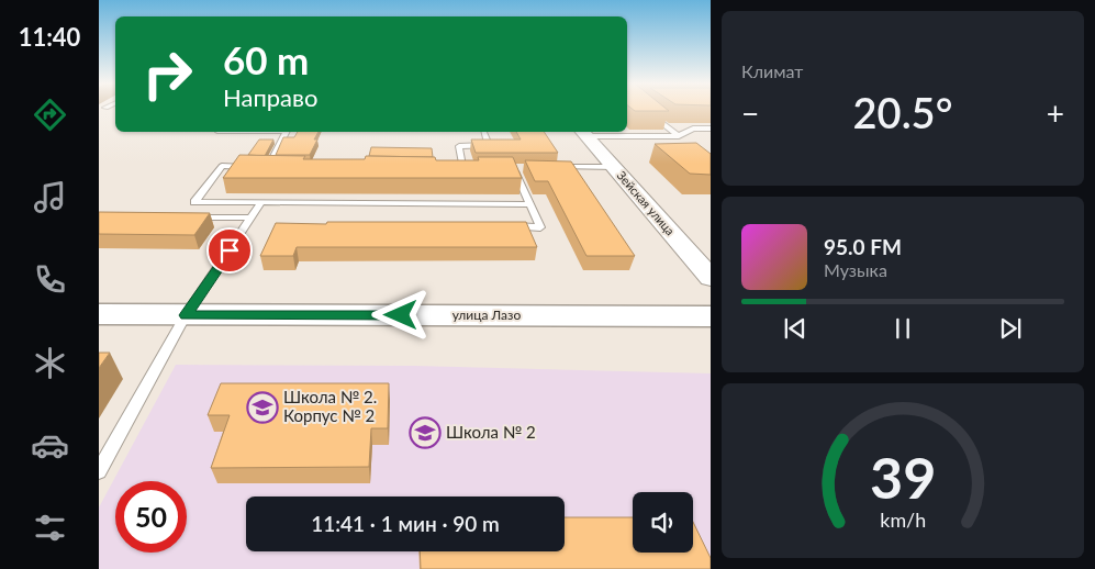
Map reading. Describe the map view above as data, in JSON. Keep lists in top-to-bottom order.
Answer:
{
  "streets": {
    "main road": ["улица Лазо"],
    "street": ["Зейская улица"]
  },
  "places": {
    "school or university": ["Школа № 2. Корпус № 2", "Школа № 2"]
  },
  "page": {
    "tabs": "11:40",
    "tile": "Климат",
    "turn": ["60 m", "Направо"],
    "heat": ["−", "20.5°", "+"],
    "song": ["95.0 FM", "Музыка"],
    "limit": "50",
    "trip": "11:41 · 1 мин · 90 m",
    "gauge": ["39", "km/h"]
  }
}
